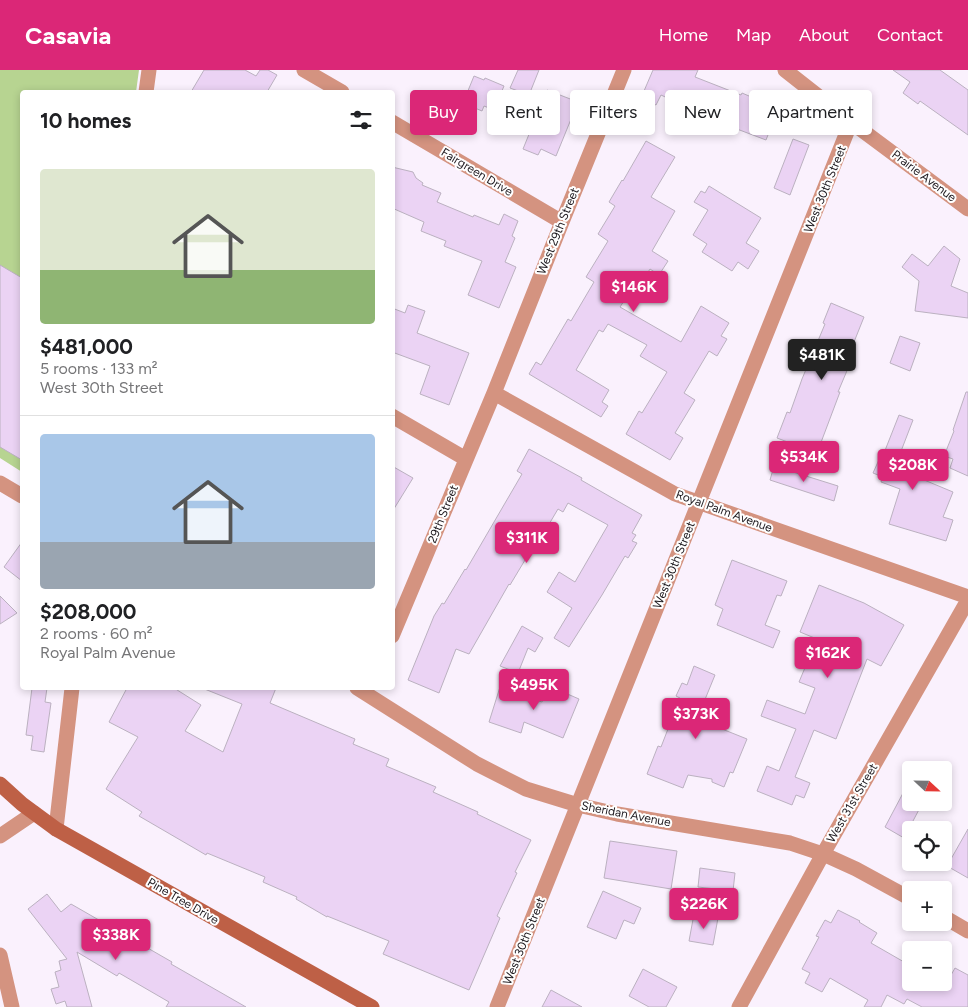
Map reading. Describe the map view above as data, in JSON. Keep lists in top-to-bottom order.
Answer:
{
  "streets": {
    "main road": ["Pine Tree Drive"],
    "street": [
      "Fairgreen Drive",
      "Prairie Avenue",
      "West 30th Street",
      "West 29th Street",
      "Royal Palm Avenue",
      "29th Street",
      "West 31st Street",
      "Sheridan Avenue"
    ]
  },
  "crossings": [
    ["Fairgreen Drive", "West 29th Street"],
    ["West 30th Street", "Royal Palm Avenue"],
    ["West 30th Street", "Sheridan Avenue"],
    ["West 29th Street", "Royal Palm Avenue"],
    ["West 29th Street", "29th Street"],
    ["Royal Palm Avenue", "29th Street"],
    ["Royal Palm Avenue", "West 31st Street"],
    ["West 31st Street", "Sheridan Avenue"]
  ],
  "north": "right",
  "page": {
    "header": "Casavia",
    "nav": [
      "Home",
      "Map",
      "About",
      "Contact"
    ],
    "chip": [
      "Buy",
      "Rent",
      "Filters",
      "New",
      "Apartment"
    ],
    "heading": "10 homes",
    "list": [
      {
        "name": "$481,000",
        "note": "5 rooms · 133 m² · West 30th Street"
      },
      {
        "name": "$208,000",
        "note": "2 rooms · 60 m² · Royal Palm Avenue"
      }
    ],
    "price": [
      "$146K",
      "$481K",
      "$534K",
      "$208K",
      "$311K",
      "$162K",
      "$495K",
      "$373K",
      "$226K",
      "$338K"
    ],
    "map_buttons": ["+", "−"]
  }
}
